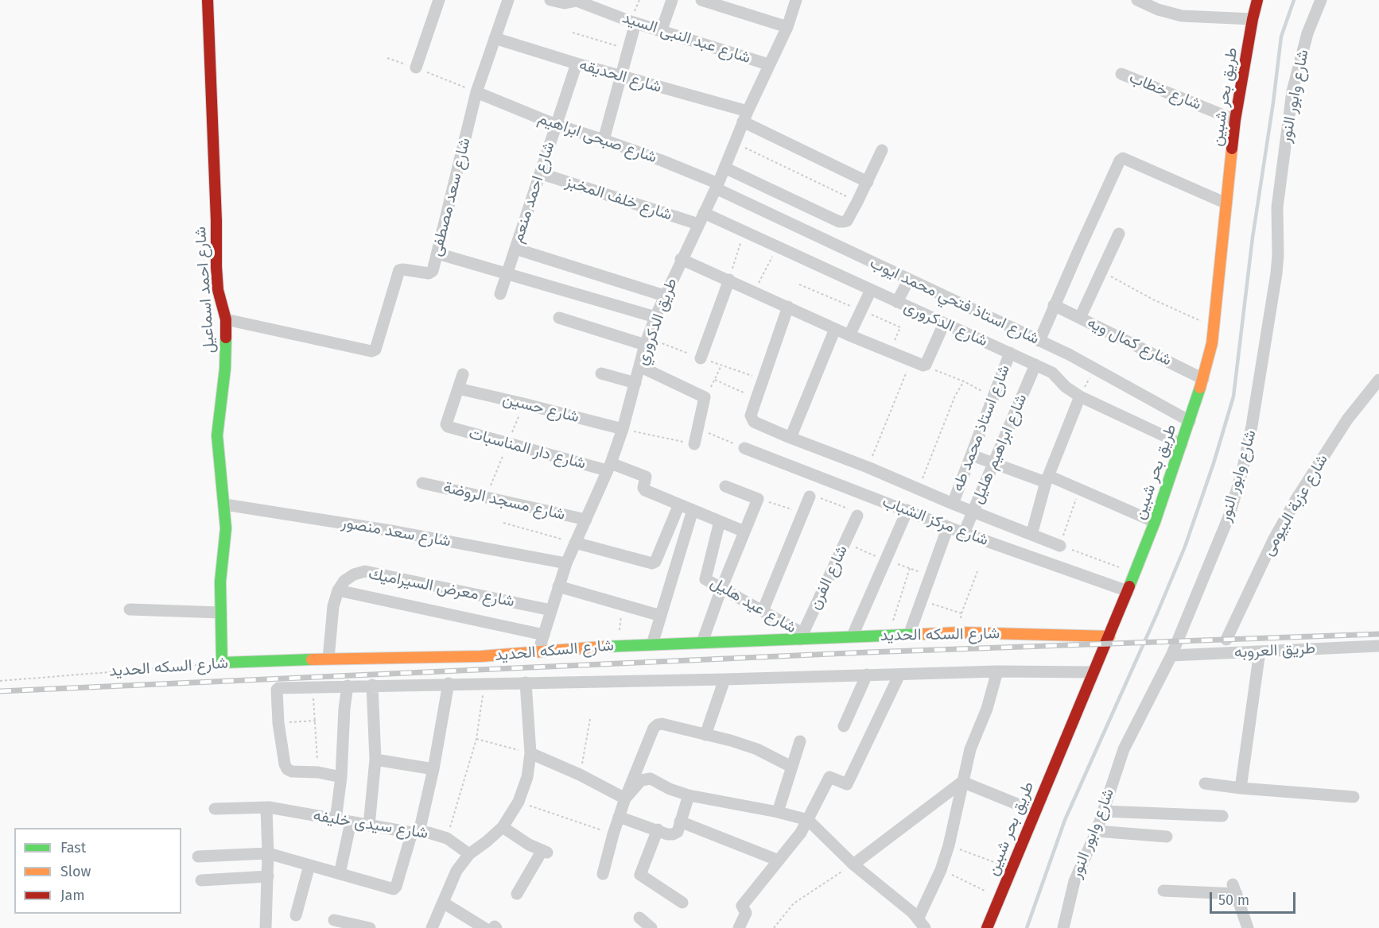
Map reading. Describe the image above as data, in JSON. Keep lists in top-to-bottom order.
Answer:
{
  "streets": {
    "street": [
      "شارع عبد النبى السيد",
      "شارع الحديقه",
      "شارع خطاب",
      "شارع وابور النور",
      "طريق بحر شبين",
      "شارع صبحى ابراهيم",
      "شارع احمد منعم",
      "شارع سعد مصطفى",
      "شارع خلف المخبز",
      "شارع احمد اسماعيل",
      "شارع استاذ فتحي محمد ايوب",
      "طريق الدكروري",
      "شارع الدكرورى",
      "شارع كمال ويه",
      "شارع حسين",
      "شارع استاذ محمد طه",
      "شارع دار المناسبات",
      "شارع ابراهيم هليل",
      "شارع مسجد الروضة",
      "شارع عزبة البيومى",
      "شارع مركز الشباب",
      "شارع سعد منصور",
      "شارع الفرن",
      "شارع معرض السيراميك",
      "شارع عيد هليل",
      "شارع السكه الحديد",
      "طريق العروبه",
      "شارع سيدى خليفه"
    ]
  },
  "crossings": [
    ["شارع عبد النبى السيد", "طريق الدكروري"],
    ["شارع الحديقه", "شارع احمد منعم"],
    ["شارع الحديقه", "شارع سعد مصطفى"],
    ["شارع الحديقه", "طريق الدكروري"],
    ["شارع خطاب", "طريق بحر شبين"],
    ["شارع وابور النور", "طريق العروبه"],
    ["طريق بحر شبين", "شارع استاذ فتحي محمد ايوب"],
    ["طريق بحر شبين", "شارع الدكرورى"],
    ["طريق بحر شبين", "شارع كمال ويه"],
    ["طريق بحر شبين", "شارع مركز الشباب"],
    ["طريق بحر شبين", "شارع السكه الحديد"],
    ["شارع صبحى ابراهيم", "شارع احمد منعم"],
    ["شارع صبحى ابراهيم", "شارع سعد مصطفى"],
    ["شارع صبحى ابراهيم", "شارع استاذ فتحي محمد ايوب"],
    ["شارع صبحى ابراهيم", "طريق الدكروري"],
    ["شارع احمد منعم", "شارع خلف المخبز"],
    ["شارع سعد مصطفى", "شارع احمد اسماعيل"],
    ["شارع خلف المخبز", "طريق الدكروري"],
    ["شارع خلف المخبز", "شارع الدكرورى"],
    ["شارع احمد اسماعيل", "شارع سعد منصور"],
    ["شارع احمد اسماعيل", "شارع السكه الحديد"],
    ["شارع استاذ فتحي محمد ايوب", "طريق الدكروري"],
    ["طريق الدكروري", "شارع الدكرورى"],
    ["طريق الدكروري", "شارع حسين"],
    ["طريق الدكروري", "شارع دار المناسبات"],
    ["طريق الدكروري", "شارع مسجد الروضة"],
    ["طريق الدكروري", "شارع سعد منصور"],
    ["طريق الدكروري", "شارع معرض السيراميك"],
    ["طريق الدكروري", "شارع السكه الحديد"],
    ["شارع الدكرورى", "شارع استاذ محمد طه"],
    ["شارع الدكرورى", "شارع ابراهيم هليل"],
    ["شارع حسين", "شارع دار المناسبات"],
    ["شارع ابراهيم هليل", "شارع مركز الشباب"],
    ["شارع الفرن", "شارع عيد هليل"],
    ["شارع الفرن", "شارع السكه الحديد"],
    ["شارع عيد هليل", "شارع السكه الحديد"]
  ],
  "legend": ["Fast", "Slow", "Jam"],
  "scale_bar": "50 m"
}
